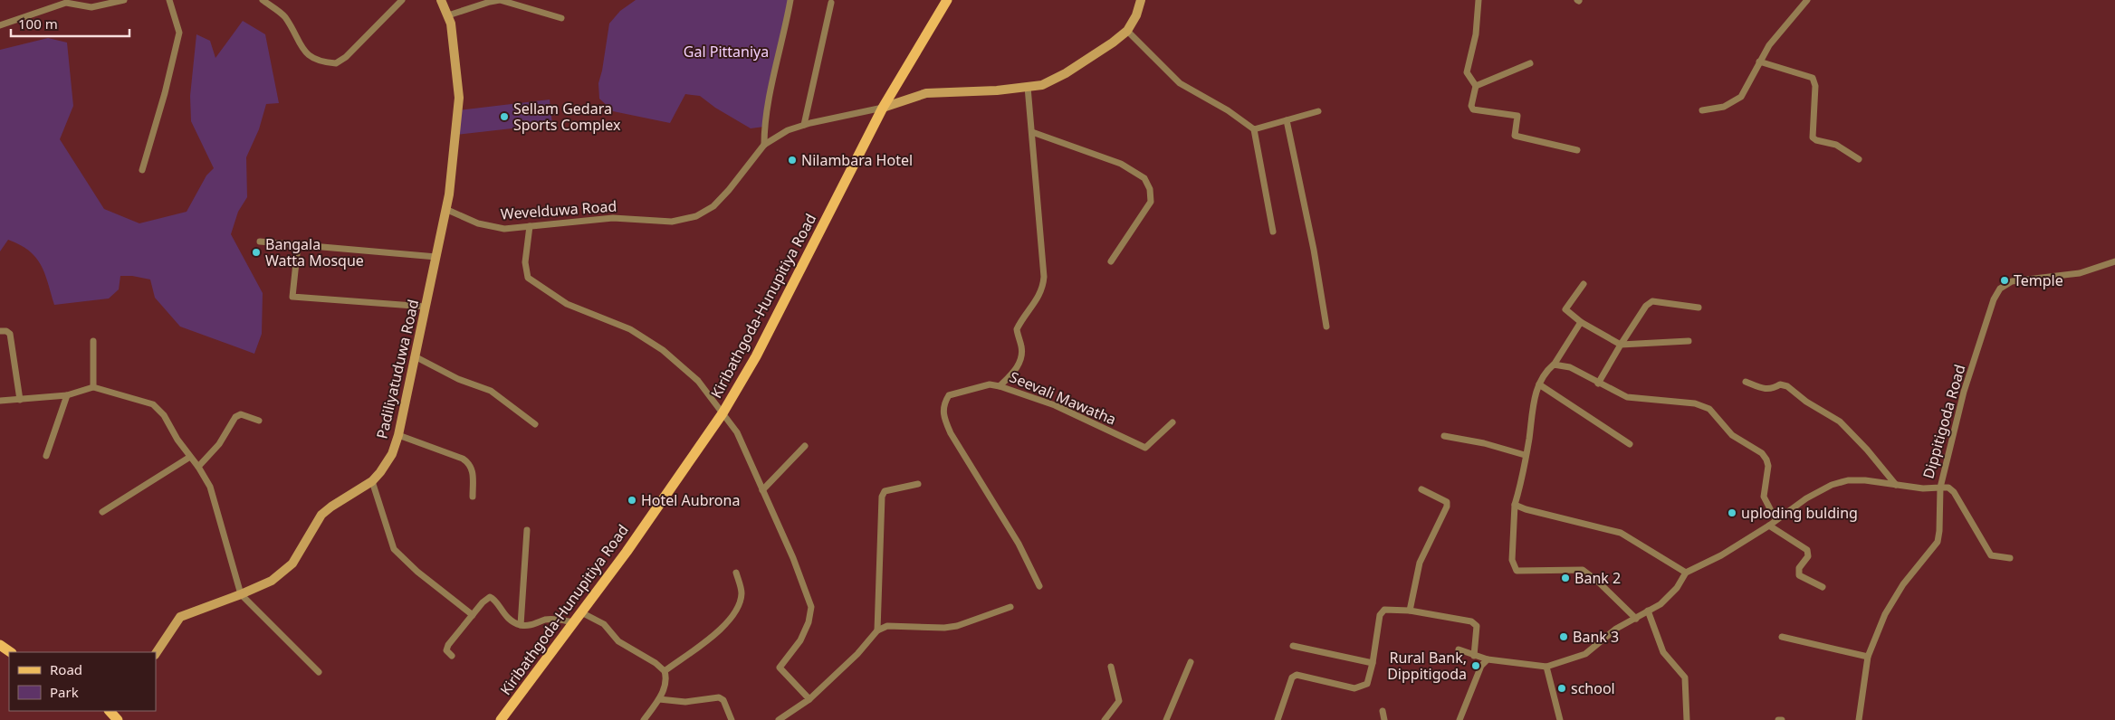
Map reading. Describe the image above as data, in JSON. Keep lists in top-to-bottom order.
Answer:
{
  "streets": {
    "main road": ["Kiribathgoda-Hunupitiya Road"],
    "street": [
      "Wevelduwa Road",
      "Padiliyatuduwa Road",
      "Seevali Mawatha",
      "Dippitigoda Road"
    ]
  },
  "crossings": [
    ["Wevelduwa Road", "Kiribathgoda-Hunupitiya Road"],
    ["Wevelduwa Road", "Padiliyatuduwa Road"]
  ],
  "parks": ["Gal Pittaniya"],
  "places": [
    "Sellam Gedara Sports Complex",
    "Nilambara Hotel",
    "Bangala Watta Mosque",
    "Temple",
    "Hotel Aubrona",
    "uploding bulding",
    "Bank 2",
    "Bank 3",
    "Rural Bank, Dippitigoda",
    "school"
  ],
  "legend": ["Road", "Park"],
  "scale_bar": "100 m"
}
